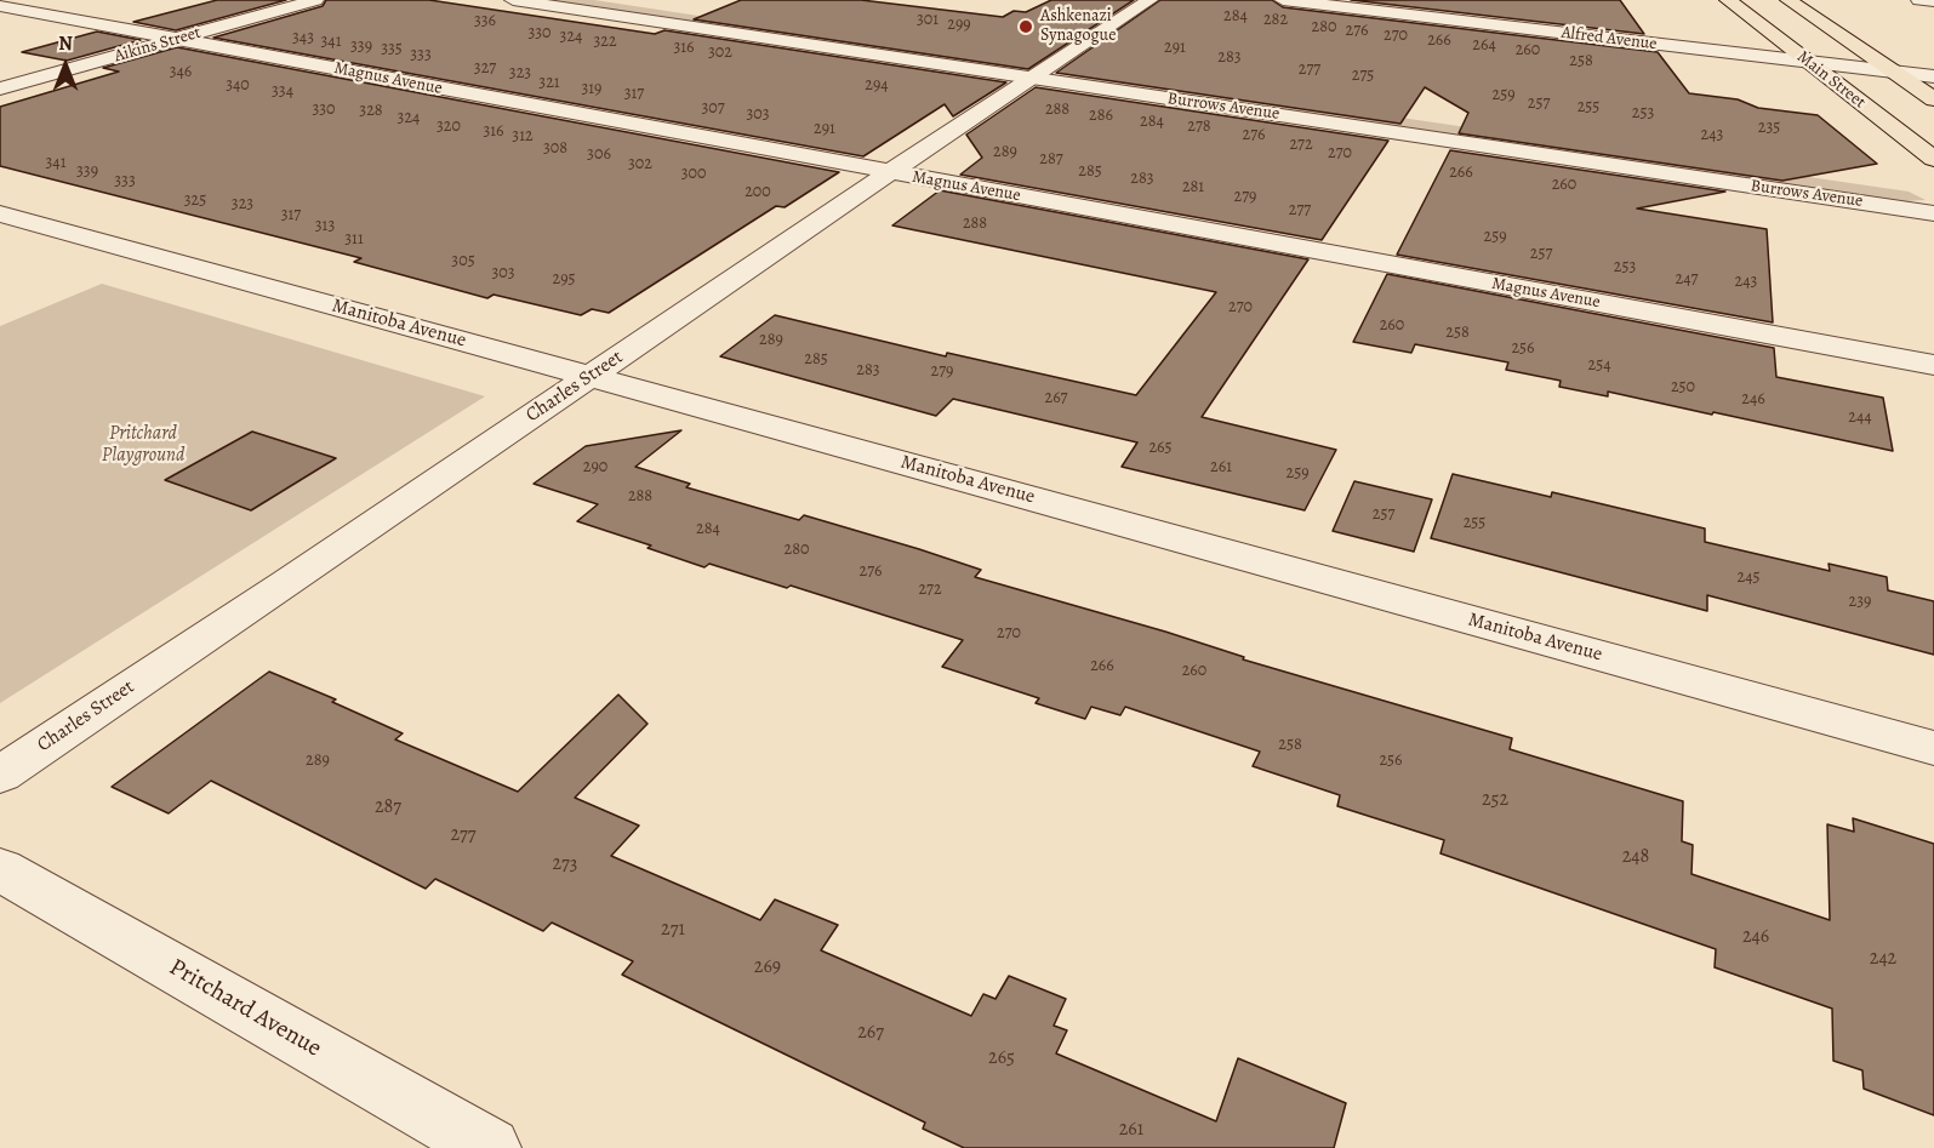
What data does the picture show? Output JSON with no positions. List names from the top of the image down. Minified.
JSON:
{"streets":{"main road":["Main Street"],"street":["Alfred Avenue","Aikins Street","Magnus Avenue","Burrows Avenue","Manitoba Avenue","Charles Street","Pritchard Avenue"]},"crossings":[["Alfred Avenue","Main Street"],["Aikins Street","Magnus Avenue"],["Magnus Avenue","Charles Street"],["Burrows Avenue","Charles Street"],["Manitoba Avenue","Charles Street"]],"parks":["Pritchard Playground"],"places":["Ashkenazi Synagogue"],"house_numbers":["284","301","282","336","299","280","276","330","270","324","343","266","341","322","264","339","316","291","335","260","302","333","283","258","327","277","346","323","275","321","340","294","319","334","317","259","257","255","307","330","288","328","253","303","286","324","284","320","278","235","291","316","276","243","312","272","308","289","270","306","287","341","302","339","285","266","300","283","333","260","281","200","279","325","323","277","317","288","313","259","311","257","305","253","303","295","247","243","270","260","258","289","256","285","254","283","279","250","267","246","244","265","290","261","259","288","257","255","284","280","276","245","272","239","270","266","260","258","289","256","252","287","277","248","273","271","246","242","269","267","265","261"],"north":"top"}
